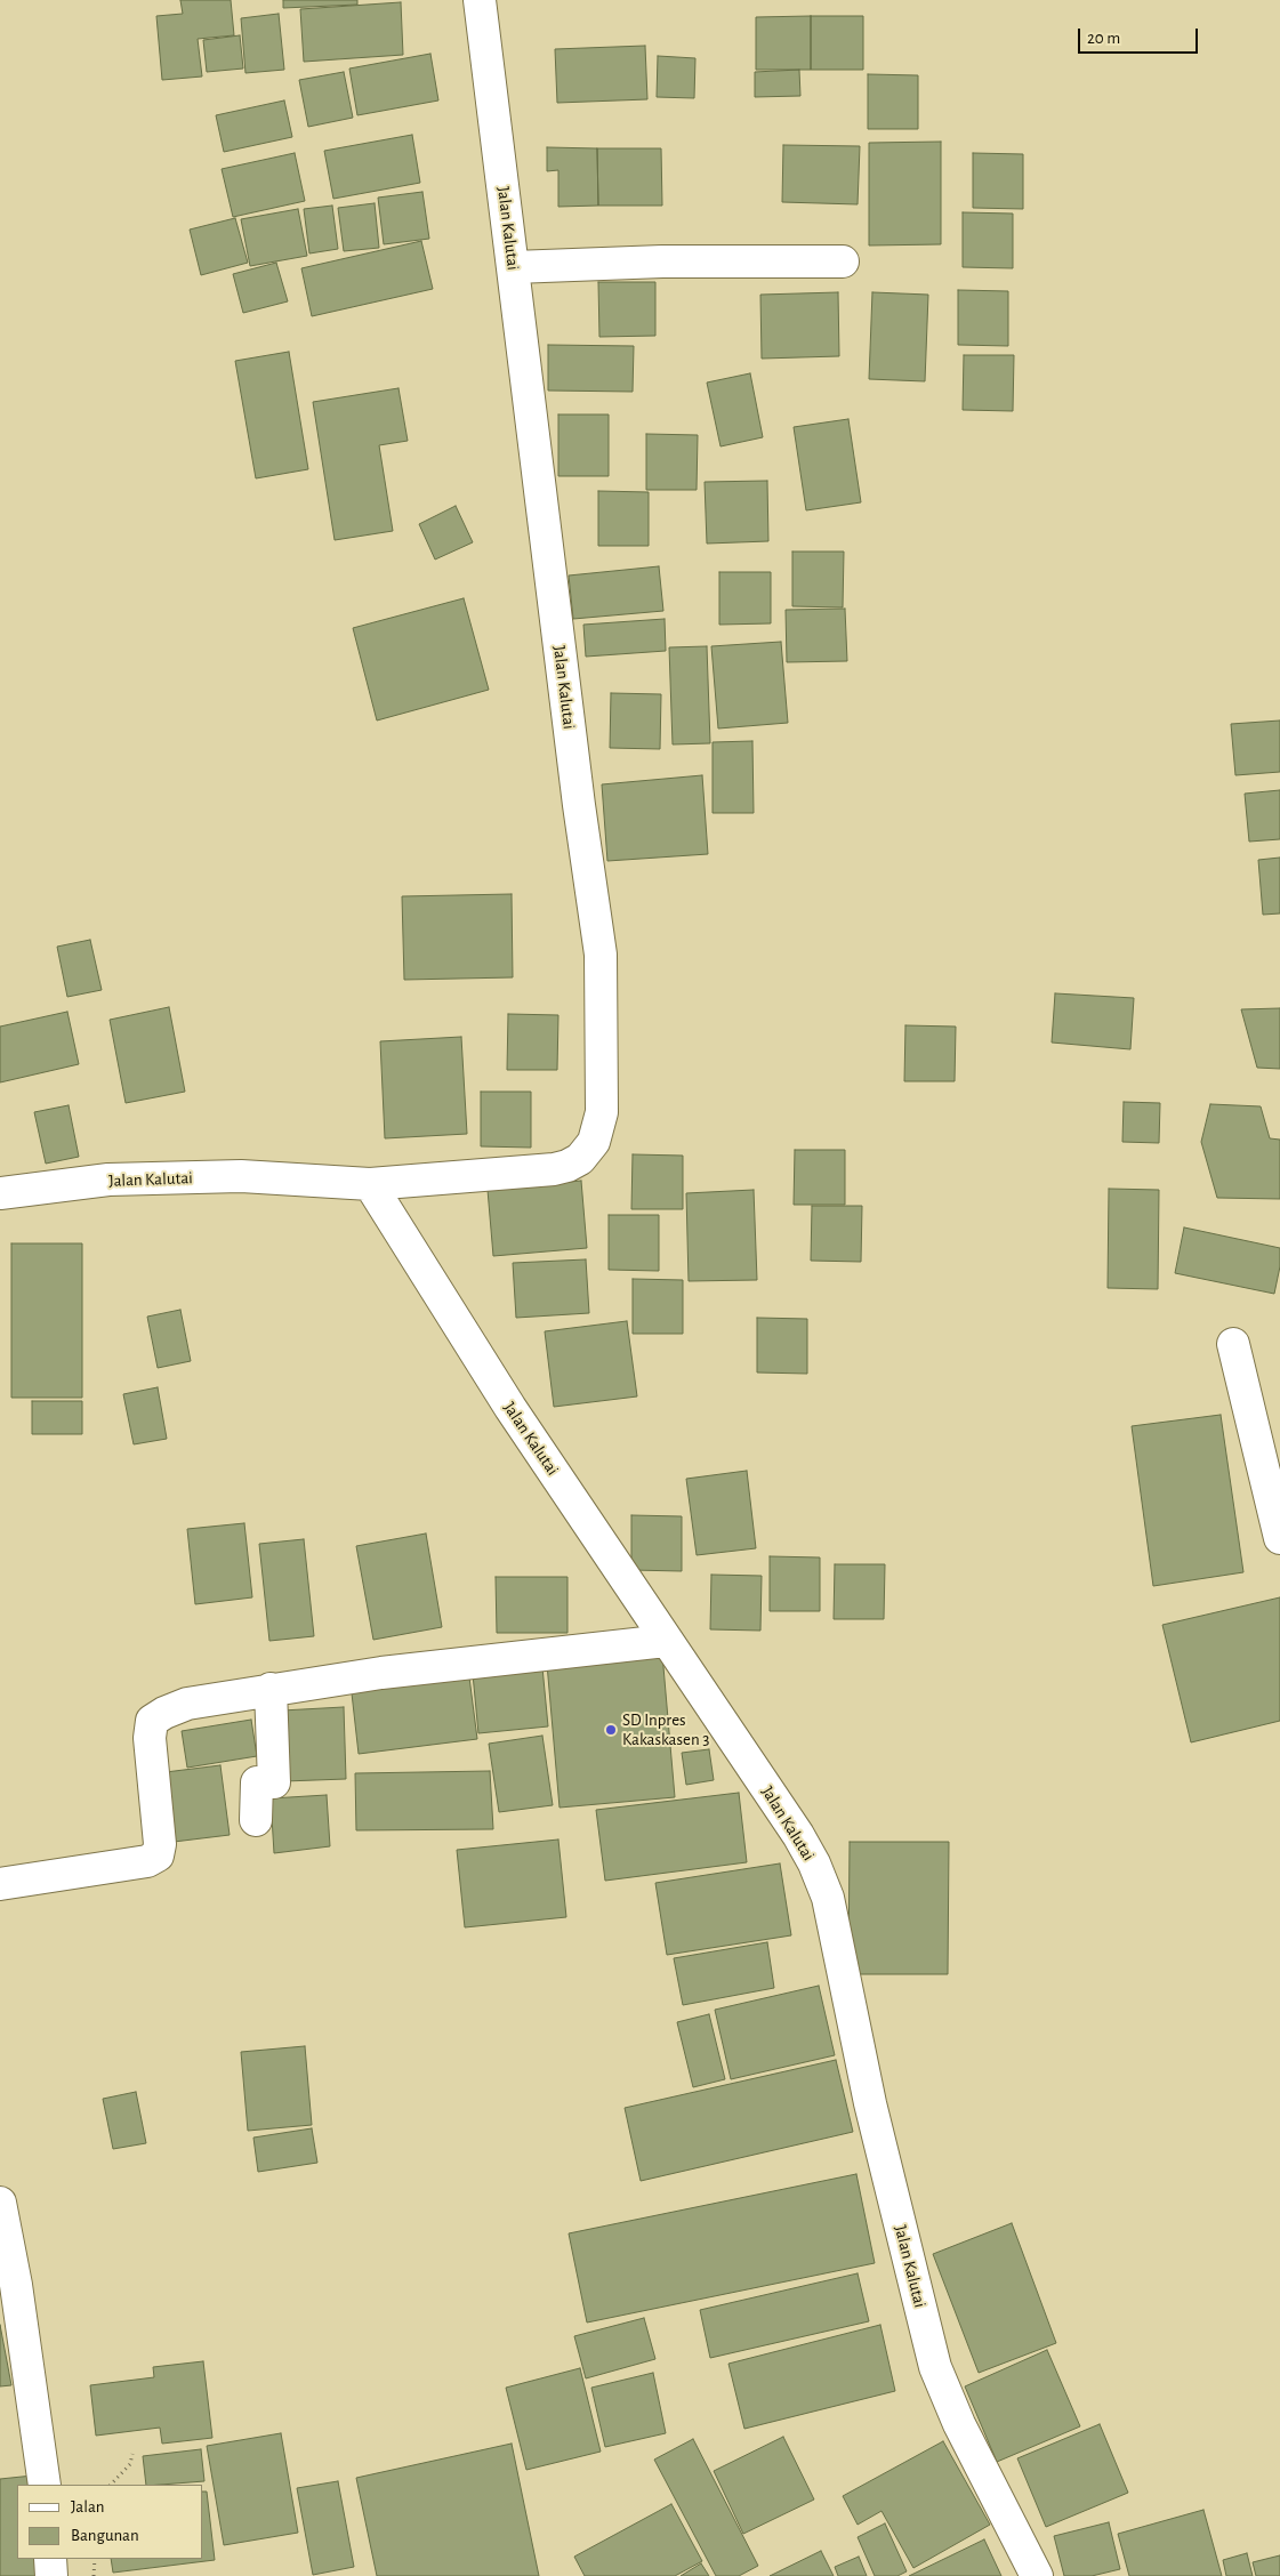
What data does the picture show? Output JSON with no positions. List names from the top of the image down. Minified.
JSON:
{"streets":{"street":["Jalan Kalutai"]},"places":["SD Inpres Kakaskasen 3"],"legend":["Jalan","Bangunan"],"scale_bar":"20 m"}
